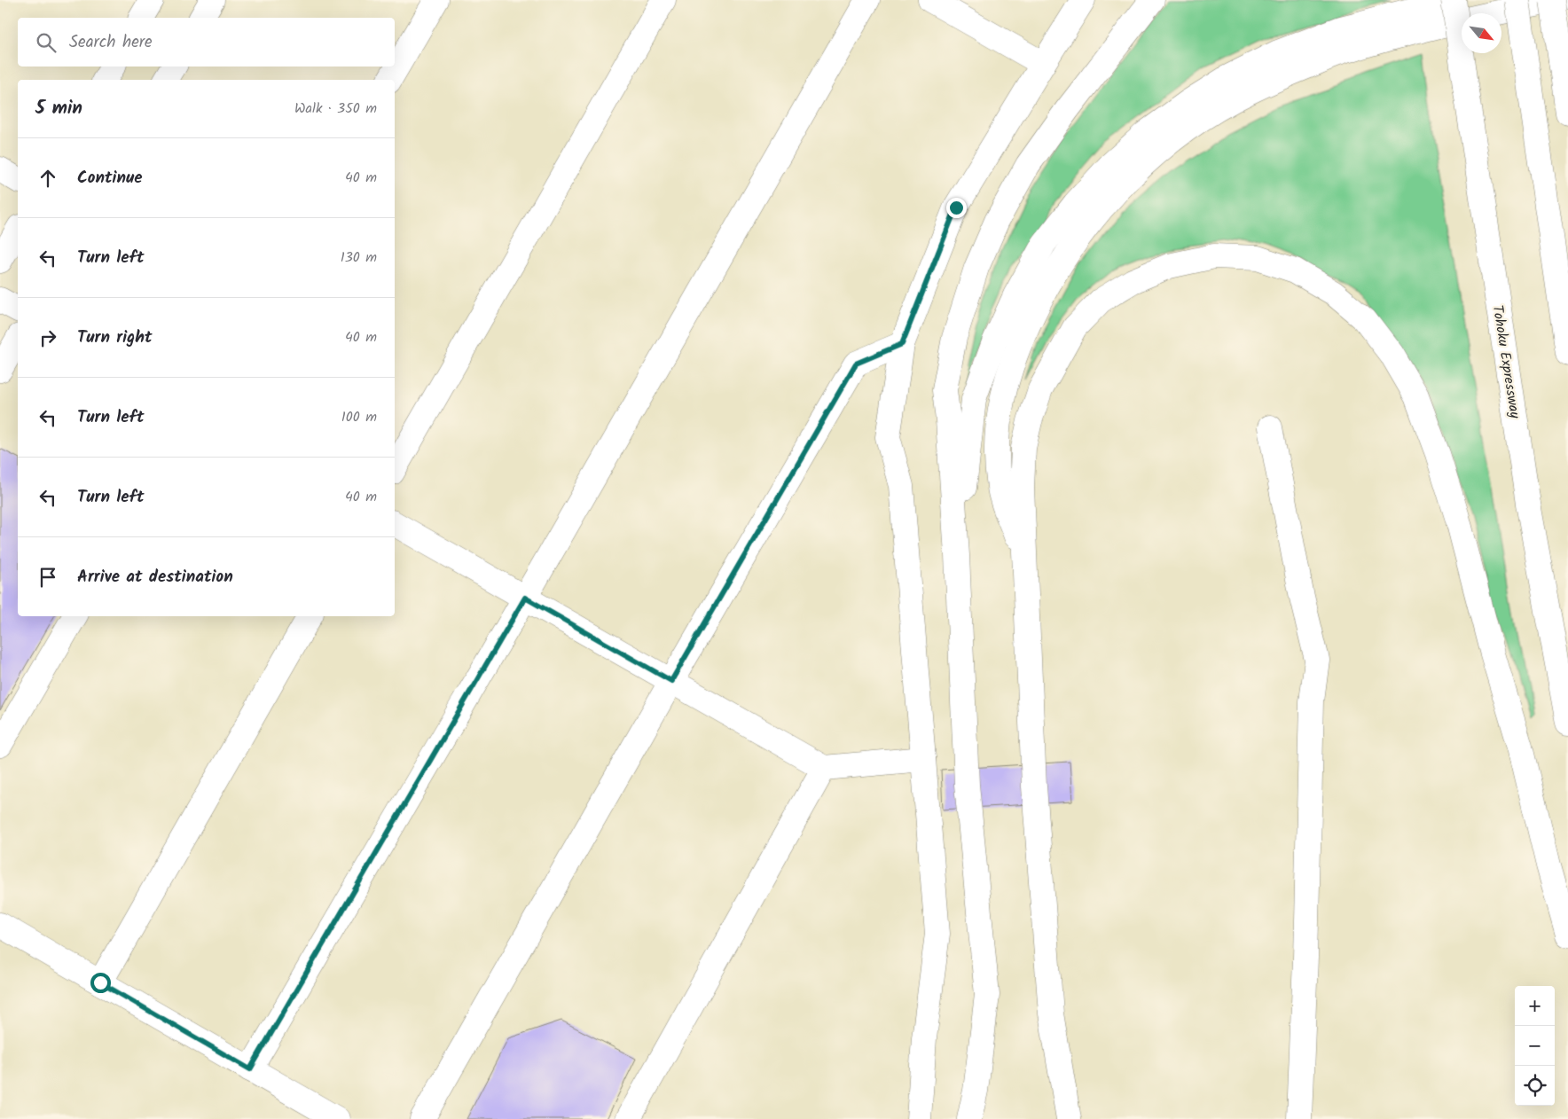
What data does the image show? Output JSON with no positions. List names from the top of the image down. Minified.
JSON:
{"streets":{"main road":["Tohoku Expressway"]},"north":"bottom right","page":{"search":"Search here","heading":["5 min","Walk · 350 m"],"list":[["Continue","40 m"],["Turn left","130 m"],["Turn right","40 m"],["Turn left","100 m"],["Turn left","40 m"],"Arrive at destination"],"map_buttons":["+","−"]}}
